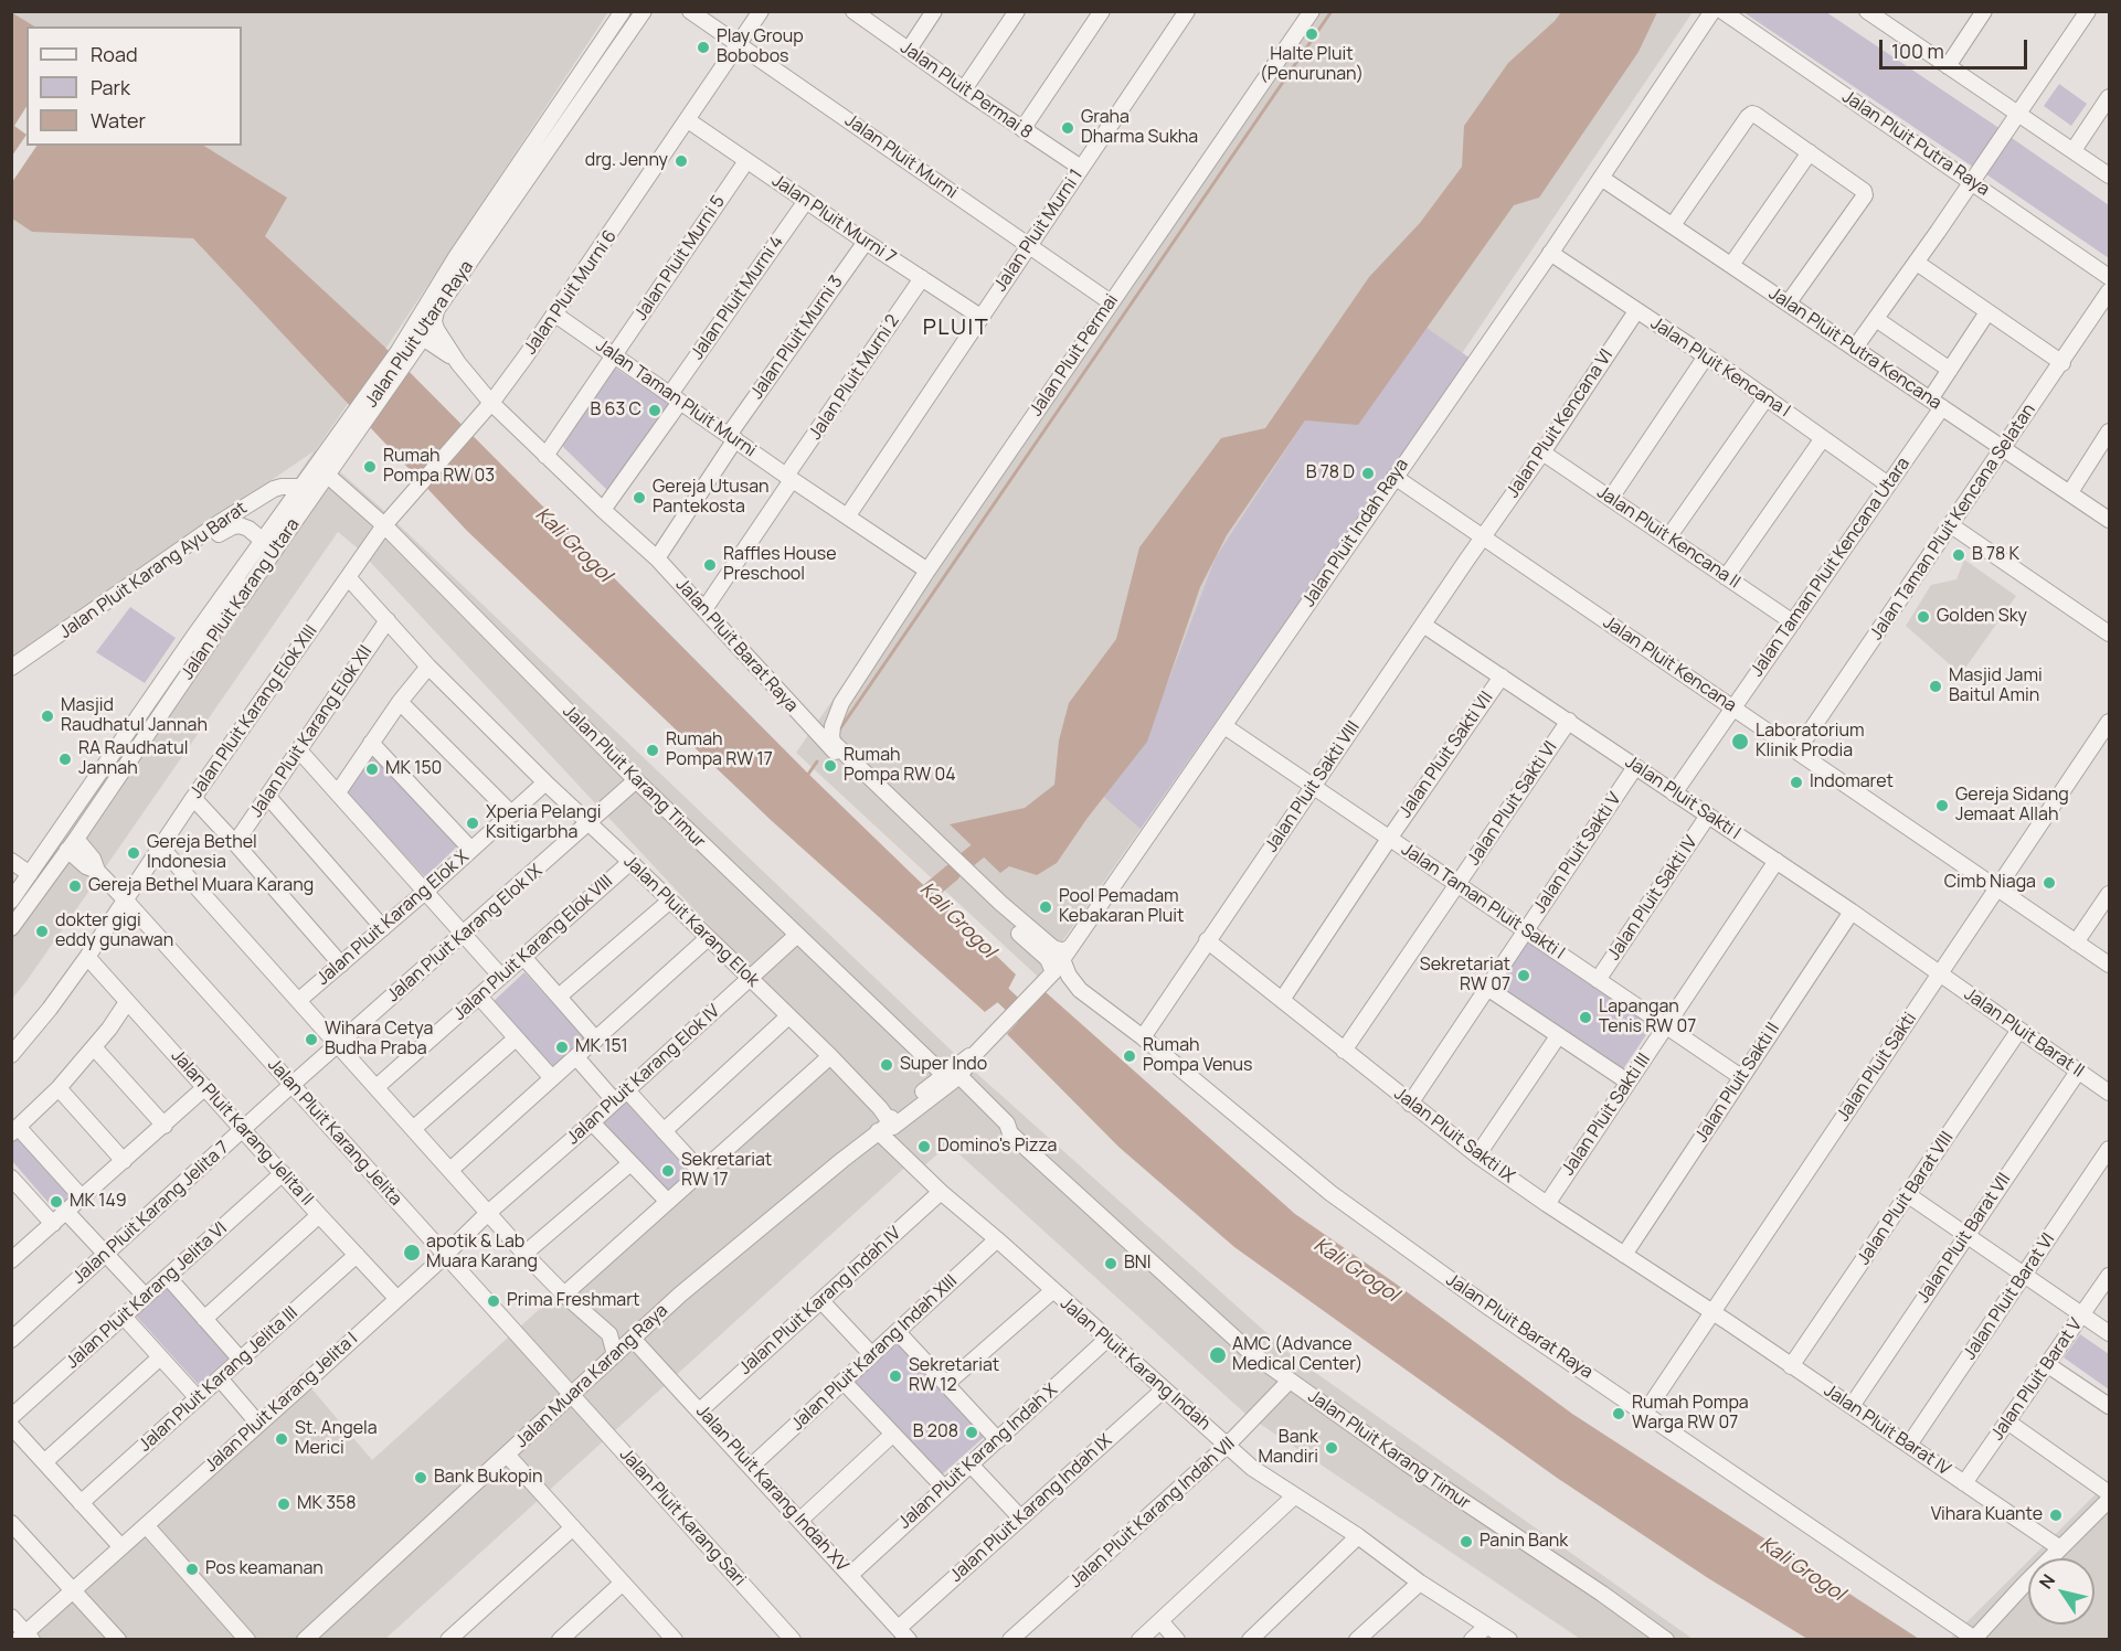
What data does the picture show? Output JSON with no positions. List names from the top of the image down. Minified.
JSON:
{"streets":{"street":["Jalan Pluit Permai 8","Jalan Pluit Putra Raya","Jalan Pluit Murni","Jalan Pluit Murni 7","Jalan Pluit Murni 1","Jalan Pluit Murni 5","Jalan Pluit Murni 6","Jalan Pluit Murni 4","Jalan Pluit Utara Raya","Jalan Pluit Murni 3","Jalan Pluit Putra Kencana","Jalan Pluit Permai","Jalan Pluit Kencana I","Jalan Pluit Murni 2","Jalan Taman Pluit Murni","Jalan Pluit Kencana VI","Jalan Taman Pluit Kencana Selatan","Jalan Pluit Indah Raya","Jalan Pluit Kencana II","Jalan Taman Pluit Kencana Utara","Jalan Pluit Karang Ayu Barat","Jalan Pluit Karang Utara","Jalan Pluit Barat Raya","Jalan Pluit Kencana","Jalan Pluit Karang Elok XIII","Jalan Pluit Karang Elok XII","Jalan Pluit Sakti VII","Jalan Pluit Karang Timur","Jalan Pluit Sakti VIII","Jalan Pluit Sakti I","Jalan Pluit Sakti VI","Jalan Pluit Sakti V","Jalan Pluit Sakti IV","Jalan Taman Pluit Sakti I","Jalan Pluit Karang Elok X","Jalan Pluit Karang Elok","Jalan Pluit Karang Elok IX","Jalan Pluit Karang Elok VIII","Jalan Pluit Barat II","Jalan Pluit Sakti","Jalan Pluit Karang Elok IV","Jalan Pluit Sakti II","Jalan Pluit Sakti III","Jalan Pluit Karang Jelita II","Jalan Pluit Karang Jelita","Jalan Pluit Sakti IX","Jalan Pluit Barat VIII","Jalan Pluit Karang Jelita 7","Jalan Pluit Barat VII","Jalan Pluit Karang Jelita VI","Jalan Pluit Barat VI","Jalan Pluit Karang Indah IV","Jalan Pluit Karang Indah XIII","Jalan Pluit Karang Indah","Jalan Muara Karang Raya","Jalan Pluit Karang Jelita III","Jalan Pluit Barat V","Jalan Pluit Karang Jelita I","Jalan Pluit Barat IV","Jalan Pluit Karang Indah X","Jalan Pluit Karang Indah XV","Jalan Pluit Karang Indah IX","Jalan Pluit Karang Indah VII","Jalan Pluit Karang Sari"]},"crossings":[["Jalan Pluit Permai 8","Jalan Pluit Murni 1"],["Jalan Pluit Murni","Jalan Pluit Murni 1"],["Jalan Pluit Murni","Jalan Pluit Murni 6"],["Jalan Pluit Murni","Jalan Pluit Permai"],["Jalan Pluit Murni 7","Jalan Pluit Murni 1"],["Jalan Pluit Murni 7","Jalan Pluit Murni 5"],["Jalan Pluit Murni 7","Jalan Pluit Murni 6"],["Jalan Pluit Murni 7","Jalan Pluit Murni 4"],["Jalan Pluit Murni 7","Jalan Pluit Murni 3"],["Jalan Pluit Murni 7","Jalan Pluit Murni 2"],["Jalan Pluit Murni 1","Jalan Taman Pluit Murni"],["Jalan Pluit Murni 5","Jalan Taman Pluit Murni"],["Jalan Pluit Murni 5","Jalan Pluit Barat Raya"],["Jalan Pluit Murni 6","Jalan Taman Pluit Murni"],["Jalan Pluit Murni 6","Jalan Pluit Barat Raya"],["Jalan Pluit Murni 6","Jalan Pluit Karang Elok XIII"],["Jalan Pluit Murni 6","Jalan Pluit Karang Timur"],["Jalan Pluit Murni 4","Jalan Taman Pluit Murni"],["Jalan Pluit Murni 4","Jalan Pluit Barat Raya"],["Jalan Pluit Utara Raya","Jalan Pluit Karang Ayu Barat"],["Jalan Pluit Utara Raya","Jalan Pluit Karang Utara"],["Jalan Pluit Utara Raya","Jalan Pluit Barat Raya"],["Jalan Pluit Murni 3","Jalan Taman Pluit Murni"],["Jalan Pluit Murni 3","Jalan Pluit Barat Raya"],["Jalan Pluit Putra Kencana","Jalan Taman Pluit Kencana Selatan"],["Jalan Pluit Putra Kencana","Jalan Pluit Indah Raya"],["Jalan Pluit Putra Kencana","Jalan Taman Pluit Kencana Utara"],["Jalan Pluit Permai","Jalan Taman Pluit Murni"],["Jalan Pluit Permai","Jalan Pluit Barat Raya"],["Jalan Pluit Kencana I","Jalan Pluit Kencana VI"],["Jalan Pluit Kencana I","Jalan Pluit Indah Raya"],["Jalan Pluit Kencana I","Jalan Taman Pluit Kencana Utara"],["Jalan Pluit Murni 2","Jalan Taman Pluit Murni"],["Jalan Pluit Murni 2","Jalan Pluit Barat Raya"],["Jalan Pluit Kencana VI","Jalan Pluit Kencana II"],["Jalan Pluit Kencana VI","Jalan Pluit Kencana"],["Jalan Pluit Kencana VI","Jalan Pluit Sakti VIII"],["Jalan Taman Pluit Kencana Selatan","Jalan Pluit Kencana"],["Jalan Pluit Indah Raya","Jalan Pluit Barat Raya"],["Jalan Pluit Indah Raya","Jalan Pluit Kencana"],["Jalan Pluit Indah Raya","Jalan Taman Pluit Sakti I"],["Jalan Pluit Indah Raya","Jalan Muara Karang Raya"],["Jalan Pluit Kencana II","Jalan Taman Pluit Kencana Utara"],["Jalan Taman Pluit Kencana Utara","Jalan Pluit Kencana"],["Jalan Taman Pluit Kencana Utara","Jalan Pluit Sakti I"],["Jalan Pluit Karang Ayu Barat","Jalan Pluit Karang Utara"],["Jalan Pluit Karang Utara","Jalan Pluit Karang Timur"],["Jalan Pluit Karang Utara","Jalan Pluit Karang Jelita"],["Jalan Pluit Barat Raya","Jalan Pluit Sakti VIII"],["Jalan Pluit Barat Raya","Jalan Pluit Sakti"],["Jalan Pluit Kencana","Jalan Pluit Sakti VIII"],["Jalan Pluit Kencana","Jalan Pluit Sakti"],["Jalan Pluit Karang Elok XIII","Jalan Pluit Karang Timur"],["Jalan Pluit Karang Elok XIII","Jalan Pluit Karang Elok"],["Jalan Pluit Karang Elok XIII","Jalan Pluit Karang Jelita II"],["Jalan Pluit Karang Elok XIII","Jalan Pluit Karang Jelita"],["Jalan Pluit Karang Elok XII","Jalan Pluit Karang Elok"],["Jalan Pluit Sakti VII","Jalan Pluit Sakti I"],["Jalan Pluit Sakti VII","Jalan Taman Pluit Sakti I"],["Jalan Pluit Sakti VII","Jalan Pluit Sakti IX"],["Jalan Pluit Karang Timur","Jalan Pluit Karang Elok IX"],["Jalan Pluit Karang Timur","Jalan Pluit Karang Elok IV"],["Jalan Pluit Karang Timur","Jalan Muara Karang Raya"],["Jalan Pluit Karang Timur","Jalan Pluit Karang Indah VII"],["Jalan Pluit Sakti VIII","Jalan Pluit Sakti I"],["Jalan Pluit Sakti VIII","Jalan Taman Pluit Sakti I"],["Jalan Pluit Sakti VIII","Jalan Pluit Sakti IX"],["Jalan Pluit Sakti I","Jalan Pluit Sakti VI"],["Jalan Pluit Sakti I","Jalan Pluit Sakti V"],["Jalan Pluit Sakti I","Jalan Pluit Sakti IV"],["Jalan Pluit Sakti I","Jalan Pluit Barat II"],["Jalan Pluit Sakti I","Jalan Pluit Sakti"],["Jalan Pluit Sakti I","Jalan Pluit Sakti II"],["Jalan Pluit Sakti I","Jalan Pluit Sakti III"],["Jalan Pluit Sakti VI","Jalan Taman Pluit Sakti I"],["Jalan Pluit Sakti VI","Jalan Pluit Sakti IX"],["Jalan Pluit Sakti V","Jalan Taman Pluit Sakti I"],["Jalan Pluit Sakti V","Jalan Pluit Sakti IX"],["Jalan Pluit Sakti IV","Jalan Taman Pluit Sakti I"],["Jalan Taman Pluit Sakti I","Jalan Pluit Sakti II"],["Jalan Taman Pluit Sakti I","Jalan Pluit Sakti III"],["Jalan Pluit Karang Elok X","Jalan Pluit Karang Elok"],["Jalan Pluit Karang Elok","Jalan Pluit Karang Elok IX"],["Jalan Pluit Karang Elok","Jalan Pluit Karang Elok VIII"],["Jalan Pluit Karang Elok","Jalan Pluit Karang Elok IV"],["Jalan Pluit Karang Elok","Jalan Pluit Karang Indah"],["Jalan Pluit Karang Elok","Jalan Muara Karang Raya"],["Jalan Pluit Karang Elok IX","Jalan Pluit Karang Jelita"],["Jalan Pluit Karang Elok IX","Jalan Pluit Karang Jelita 7"],["Jalan Pluit Barat II","Jalan Pluit Sakti"],["Jalan Pluit Barat II","Jalan Pluit Barat VIII"],["Jalan Pluit Barat II","Jalan Pluit Barat VII"],["Jalan Pluit Sakti","Jalan Pluit Sakti IX"],["Jalan Pluit Sakti","Jalan Pluit Barat IV"],["Jalan Pluit Karang Elok IV","Jalan Pluit Karang Jelita I"],["Jalan Pluit Sakti II","Jalan Pluit Sakti IX"],["Jalan Pluit Sakti III","Jalan Pluit Sakti IX"],["Jalan Pluit Karang Jelita II","Jalan Pluit Karang Jelita 7"],["Jalan Pluit Karang Jelita II","Jalan Pluit Karang Jelita VI"],["Jalan Pluit Karang Jelita II","Jalan Pluit Karang Jelita III"],["Jalan Pluit Karang Jelita II","Jalan Pluit Karang Jelita I"],["Jalan Pluit Karang Jelita","Jalan Pluit Karang Jelita 7"],["Jalan Pluit Karang Jelita","Jalan Muara Karang Raya"],["Jalan Pluit Karang Jelita","Jalan Pluit Karang Jelita I"],["Jalan Pluit Karang Jelita","Jalan Pluit Karang Sari"],["Jalan Pluit Sakti IX","Jalan Pluit Barat IV"],["Jalan Pluit Barat VIII","Jalan Pluit Barat IV"],["Jalan Pluit Barat VII","Jalan Pluit Barat IV"],["Jalan Pluit Barat VI","Jalan Pluit Barat IV"],["Jalan Pluit Karang Indah IV","Jalan Pluit Karang Indah"],["Jalan Pluit Karang Indah IV","Jalan Pluit Karang Indah XV"],["Jalan Pluit Karang Indah XIII","Jalan Pluit Karang Indah"],["Jalan Pluit Karang Indah XIII","Jalan Pluit Karang Indah XV"],["Jalan Pluit Karang Indah","Jalan Muara Karang Raya"],["Jalan Pluit Karang Indah","Jalan Pluit Karang Indah X"],["Jalan Pluit Karang Indah","Jalan Pluit Karang Indah IX"],["Jalan Pluit Karang Indah","Jalan Pluit Karang Indah VII"],["Jalan Muara Karang Raya","Jalan Pluit Karang Indah XV"],["Jalan Muara Karang Raya","Jalan Pluit Karang Sari"],["Jalan Pluit Barat V","Jalan Pluit Barat IV"],["Jalan Pluit Karang Indah X","Jalan Pluit Karang Indah XV"],["Jalan Pluit Karang Indah XV","Jalan Pluit Karang Indah IX"]],"districts":["PLUIT"],"water":["Kali Grogol"],"places":["Halte Pluit (Penurunan)","Play Group Bobobos","Graha Dharma Sukha","drg. Jenny","B 63 C","Rumah Pompa RW 03","B 78 D","Gereja Utusan Pantekosta","B 78 K","Raffles House Preschool","Golden Sky","Masjid Jami Baitul Amin","Masjid Raudhatul Jannah","Laboratorium Klinik Prodia","Rumah Pompa RW 17","RA Raudhatul Jannah","Rumah Pompa RW 04","MK 150","Indomaret","Gereja Sidang Jemaat Allah","Xperia Pelangi Ksitigarbha","Gereja Bethel Indonesia","Cimb Niaga","Gereja Bethel Muara Karang","Pool Pemadam Kebakaran Pluit","dokter gigi eddy gunawan","Sekretariat RW 07","Lapangan Tenis RW 07","Wihara Cetya Budha Praba","MK 151","Rumah Pompa Venus","Super Indo","Domino's Pizza","Sekretariat RW 17","MK 149","apotik & Lab Muara Karang","BNI","Prima Freshmart","AMC (Advance Medical Center)","Sekretariat RW 12","Rumah Pompa Warga RW 07","B 208","St. Angela Merici","Bank Mandiri","Bank Bukopin","MK 358","Vihara Kuante","Panin Bank","Pos keamanan"],"legend":["Road","Park","Water"],"scale_bar":"100 m","north":"top left"}
